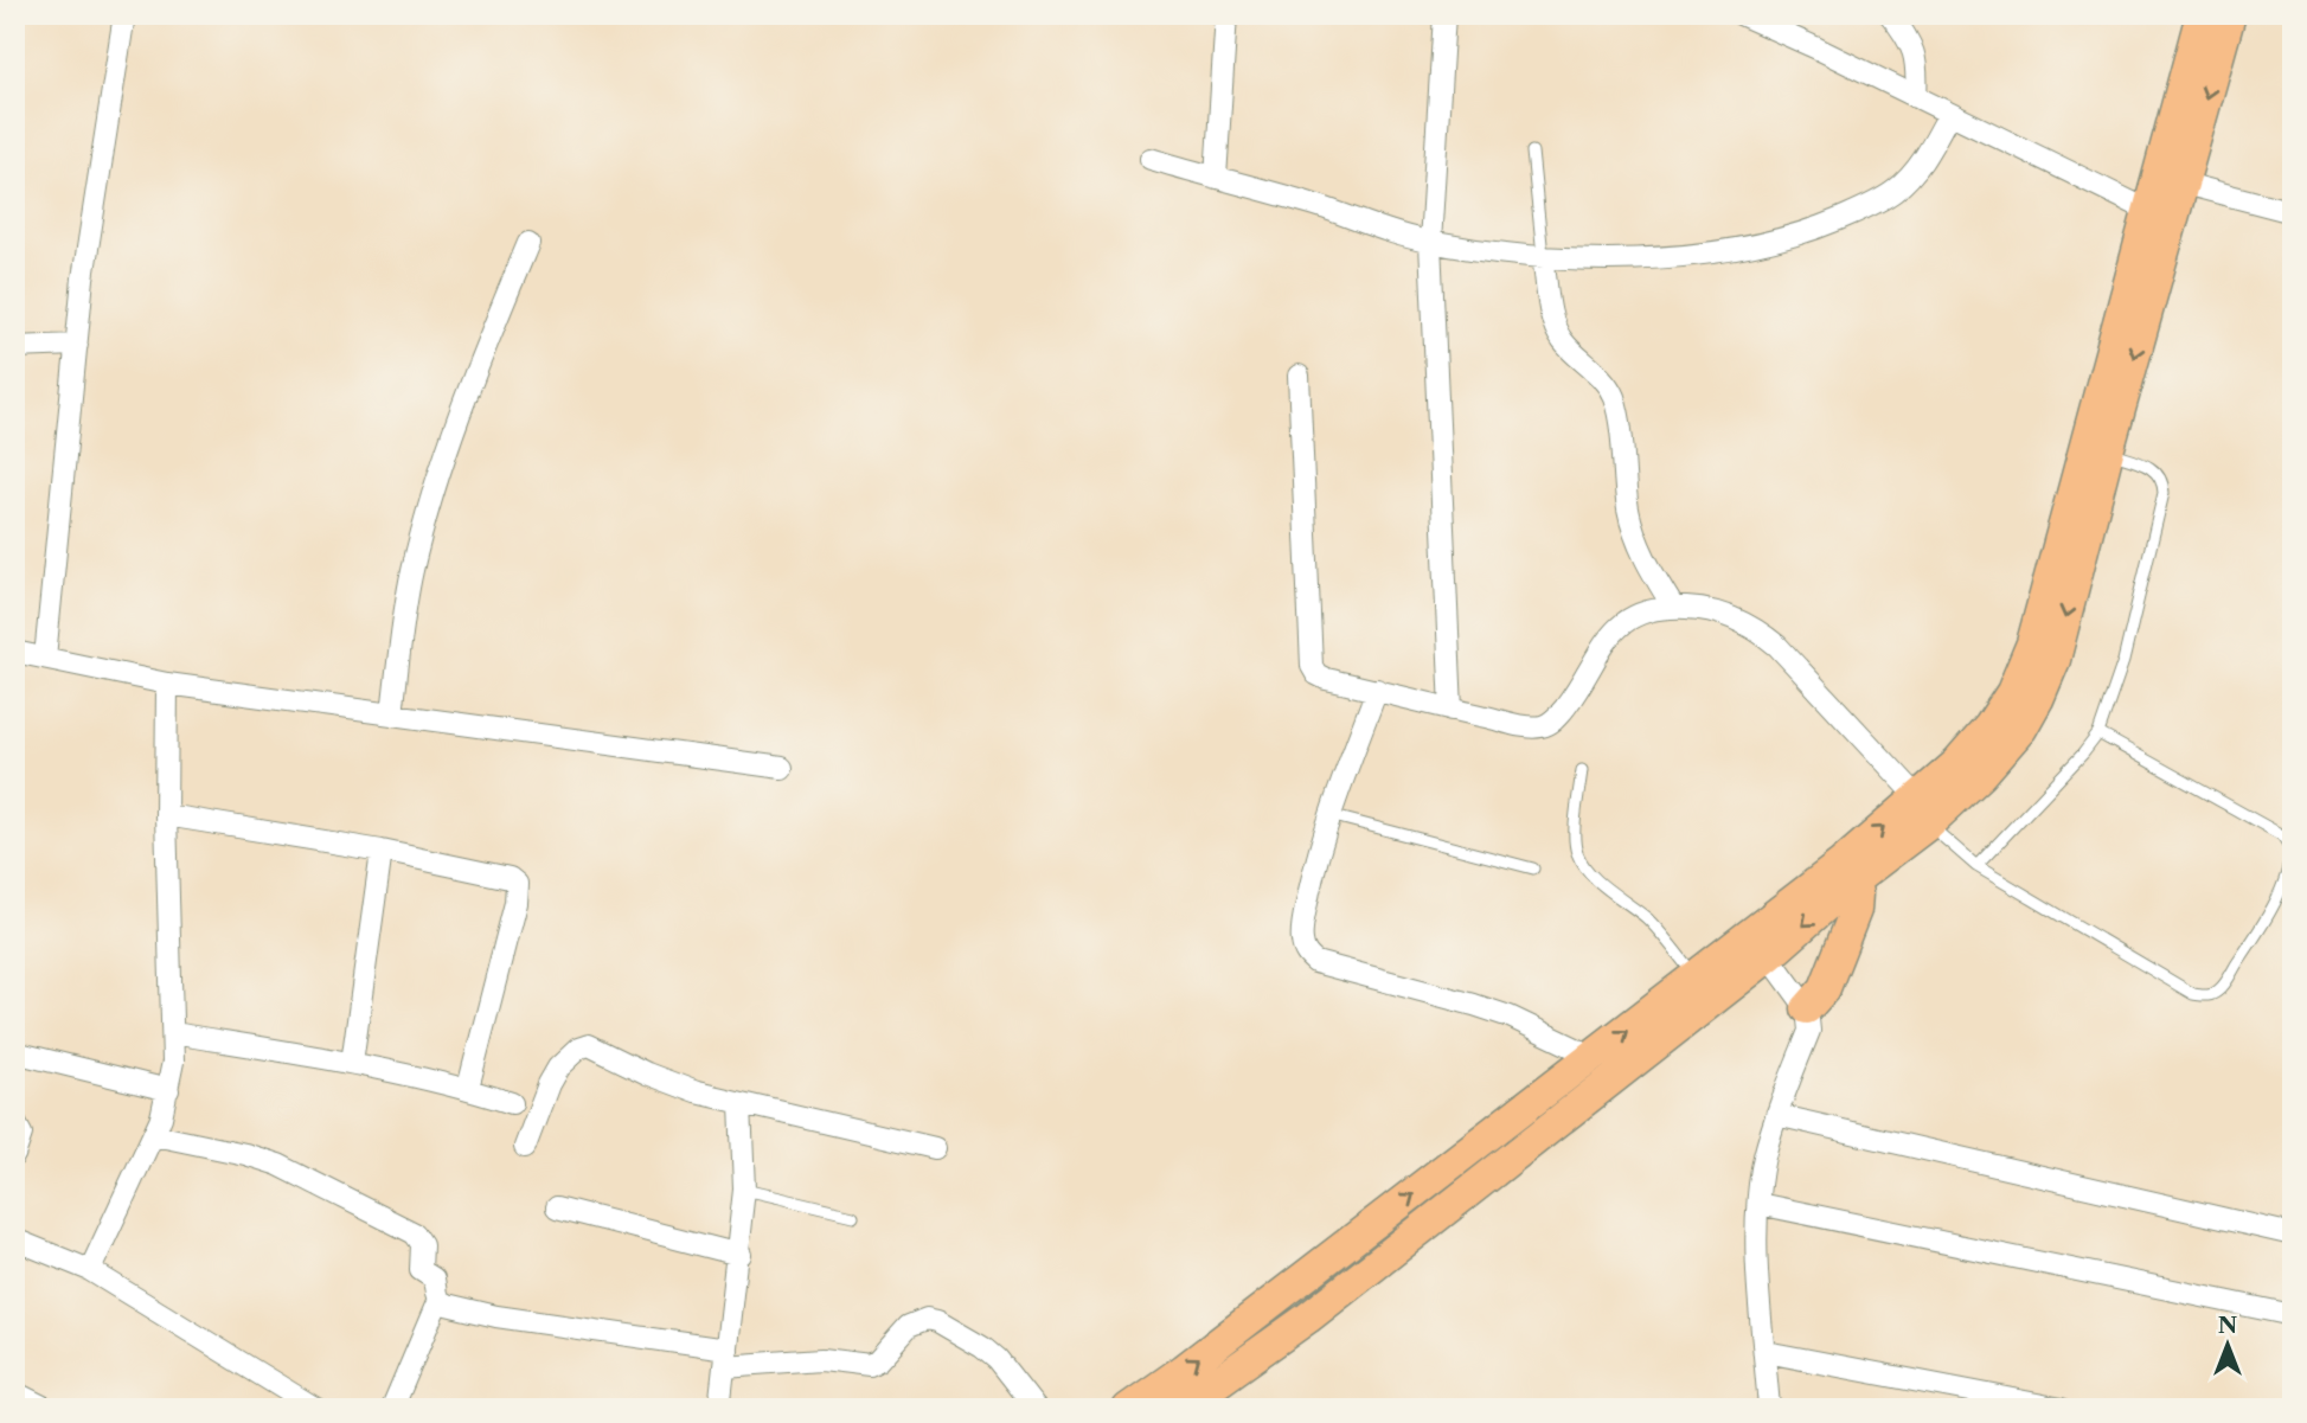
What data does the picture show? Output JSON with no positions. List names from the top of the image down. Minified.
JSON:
{"north":"top"}
